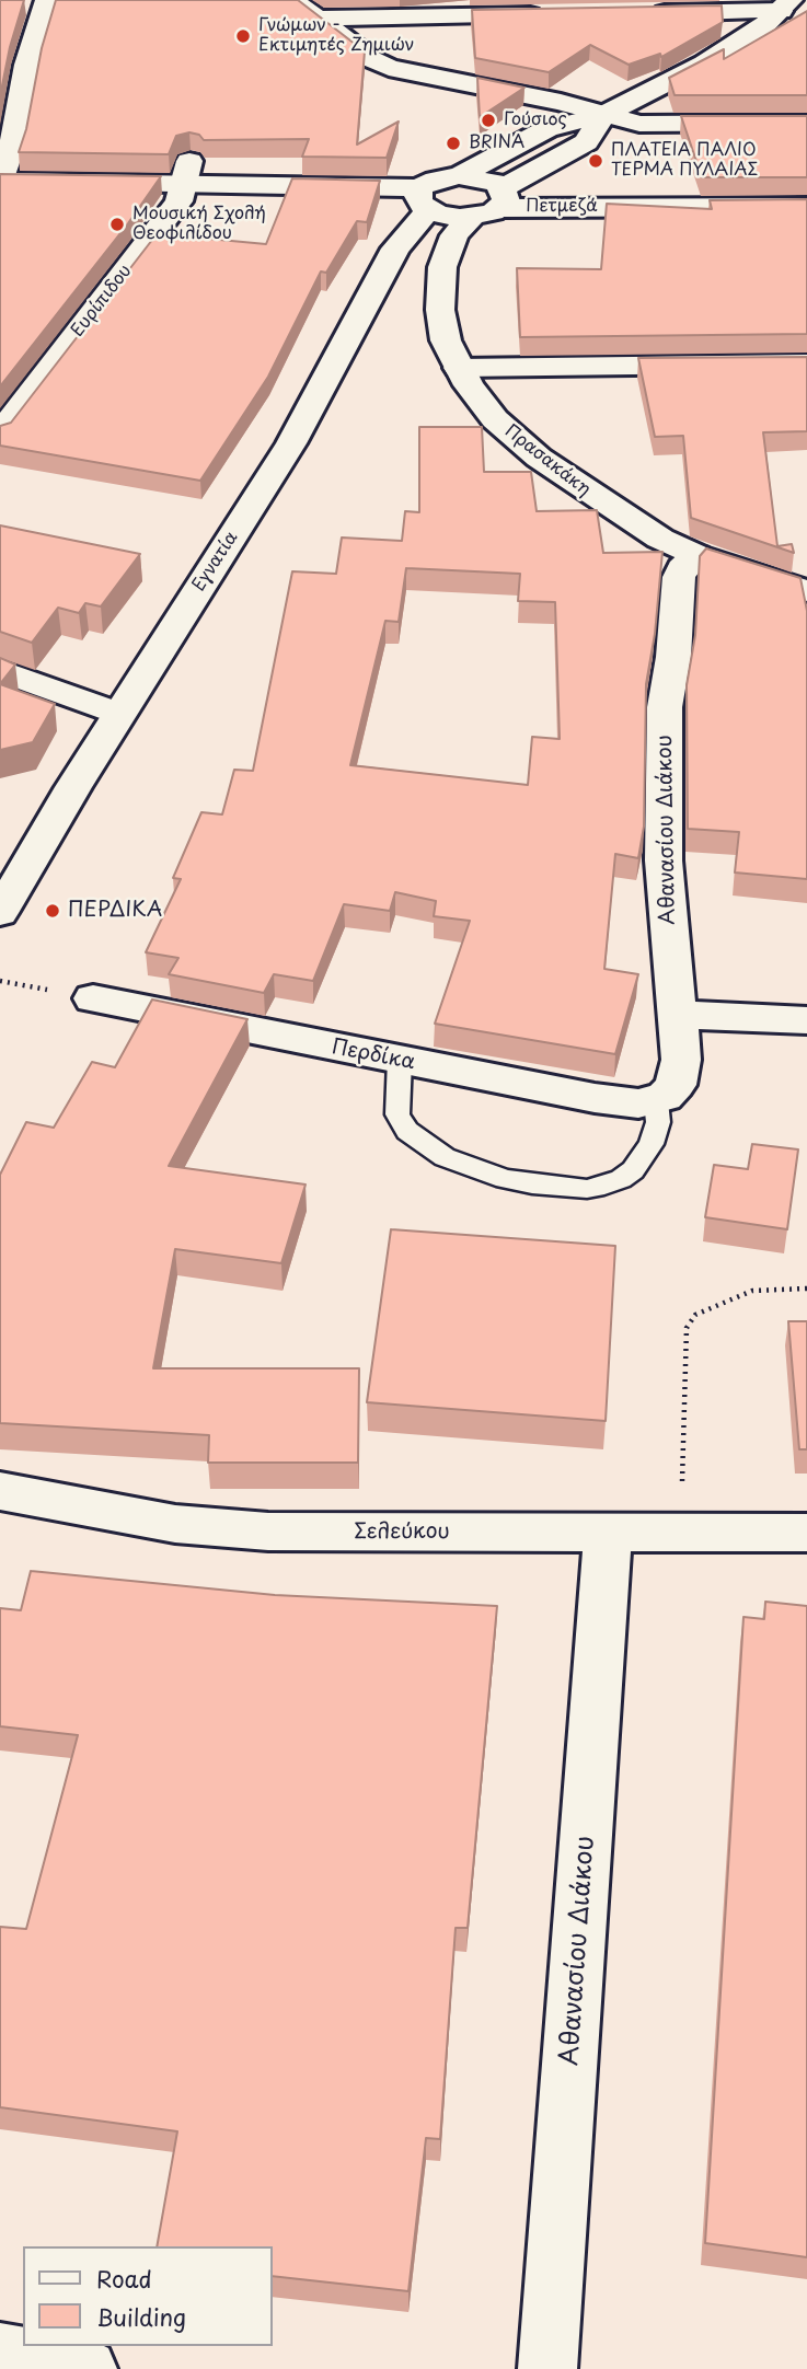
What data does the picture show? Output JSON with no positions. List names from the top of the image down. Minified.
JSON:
{"streets":{"street":["Πετμεζά","Ευρίπιδου","Πρασακάκη","Εγνατία","Αθανασίου Διάκου","Περδίκα","Σελεύκου"]},"crossings":[["Πετμεζά","Πρασακάκη"],["Πρασακάκη","Αθανασίου Διάκου"],["Αθανασίου Διάκου","Περδίκα"],["Αθανασίου Διάκου","Σελεύκου"]],"places":["Γνώμων - Εκτιμητές Ζημιών","Γούσιος","BRINA","ΠΛΑΤΕΙΑ ΠΑΛΙΟ ΤΕΡΜΑ ΠΥΛΑΙΑΣ","Μουσική Σχολή Θεοφιλίδου","ΠΕΡΔΙΚΑ"],"legend":["Road","Building"]}
